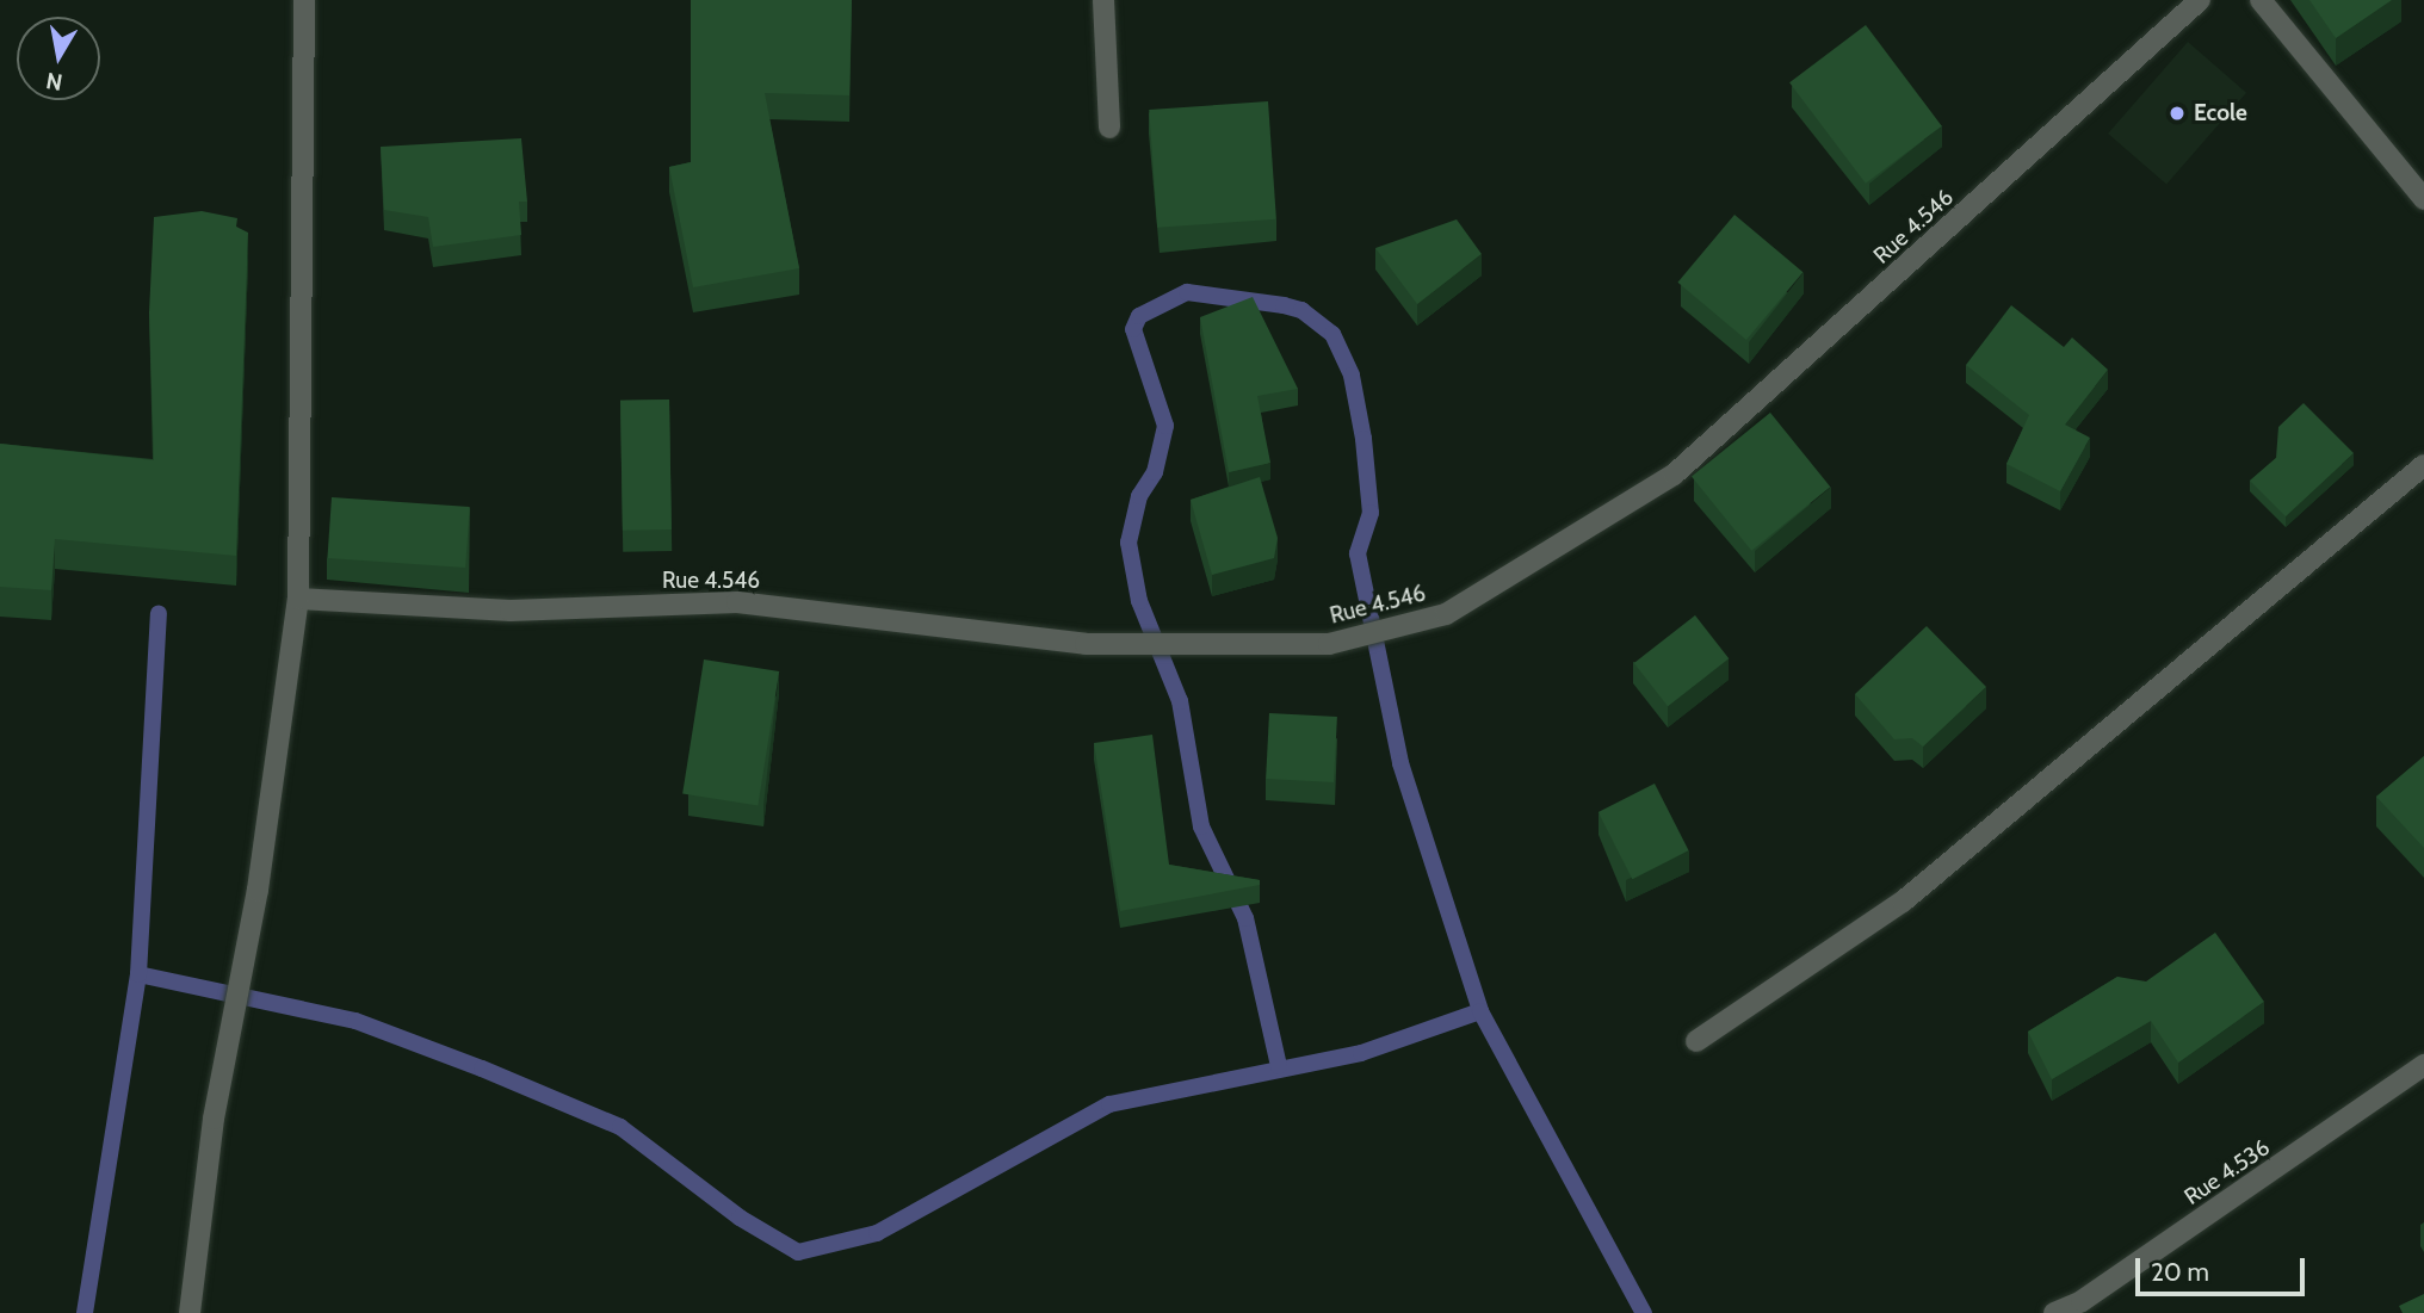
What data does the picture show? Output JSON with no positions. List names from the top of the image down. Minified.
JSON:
{"streets":{"street":["Rue 4.546","Rue 4.536"]},"places":["Ecole"],"scale_bar":"20 m","north":"bottom"}
